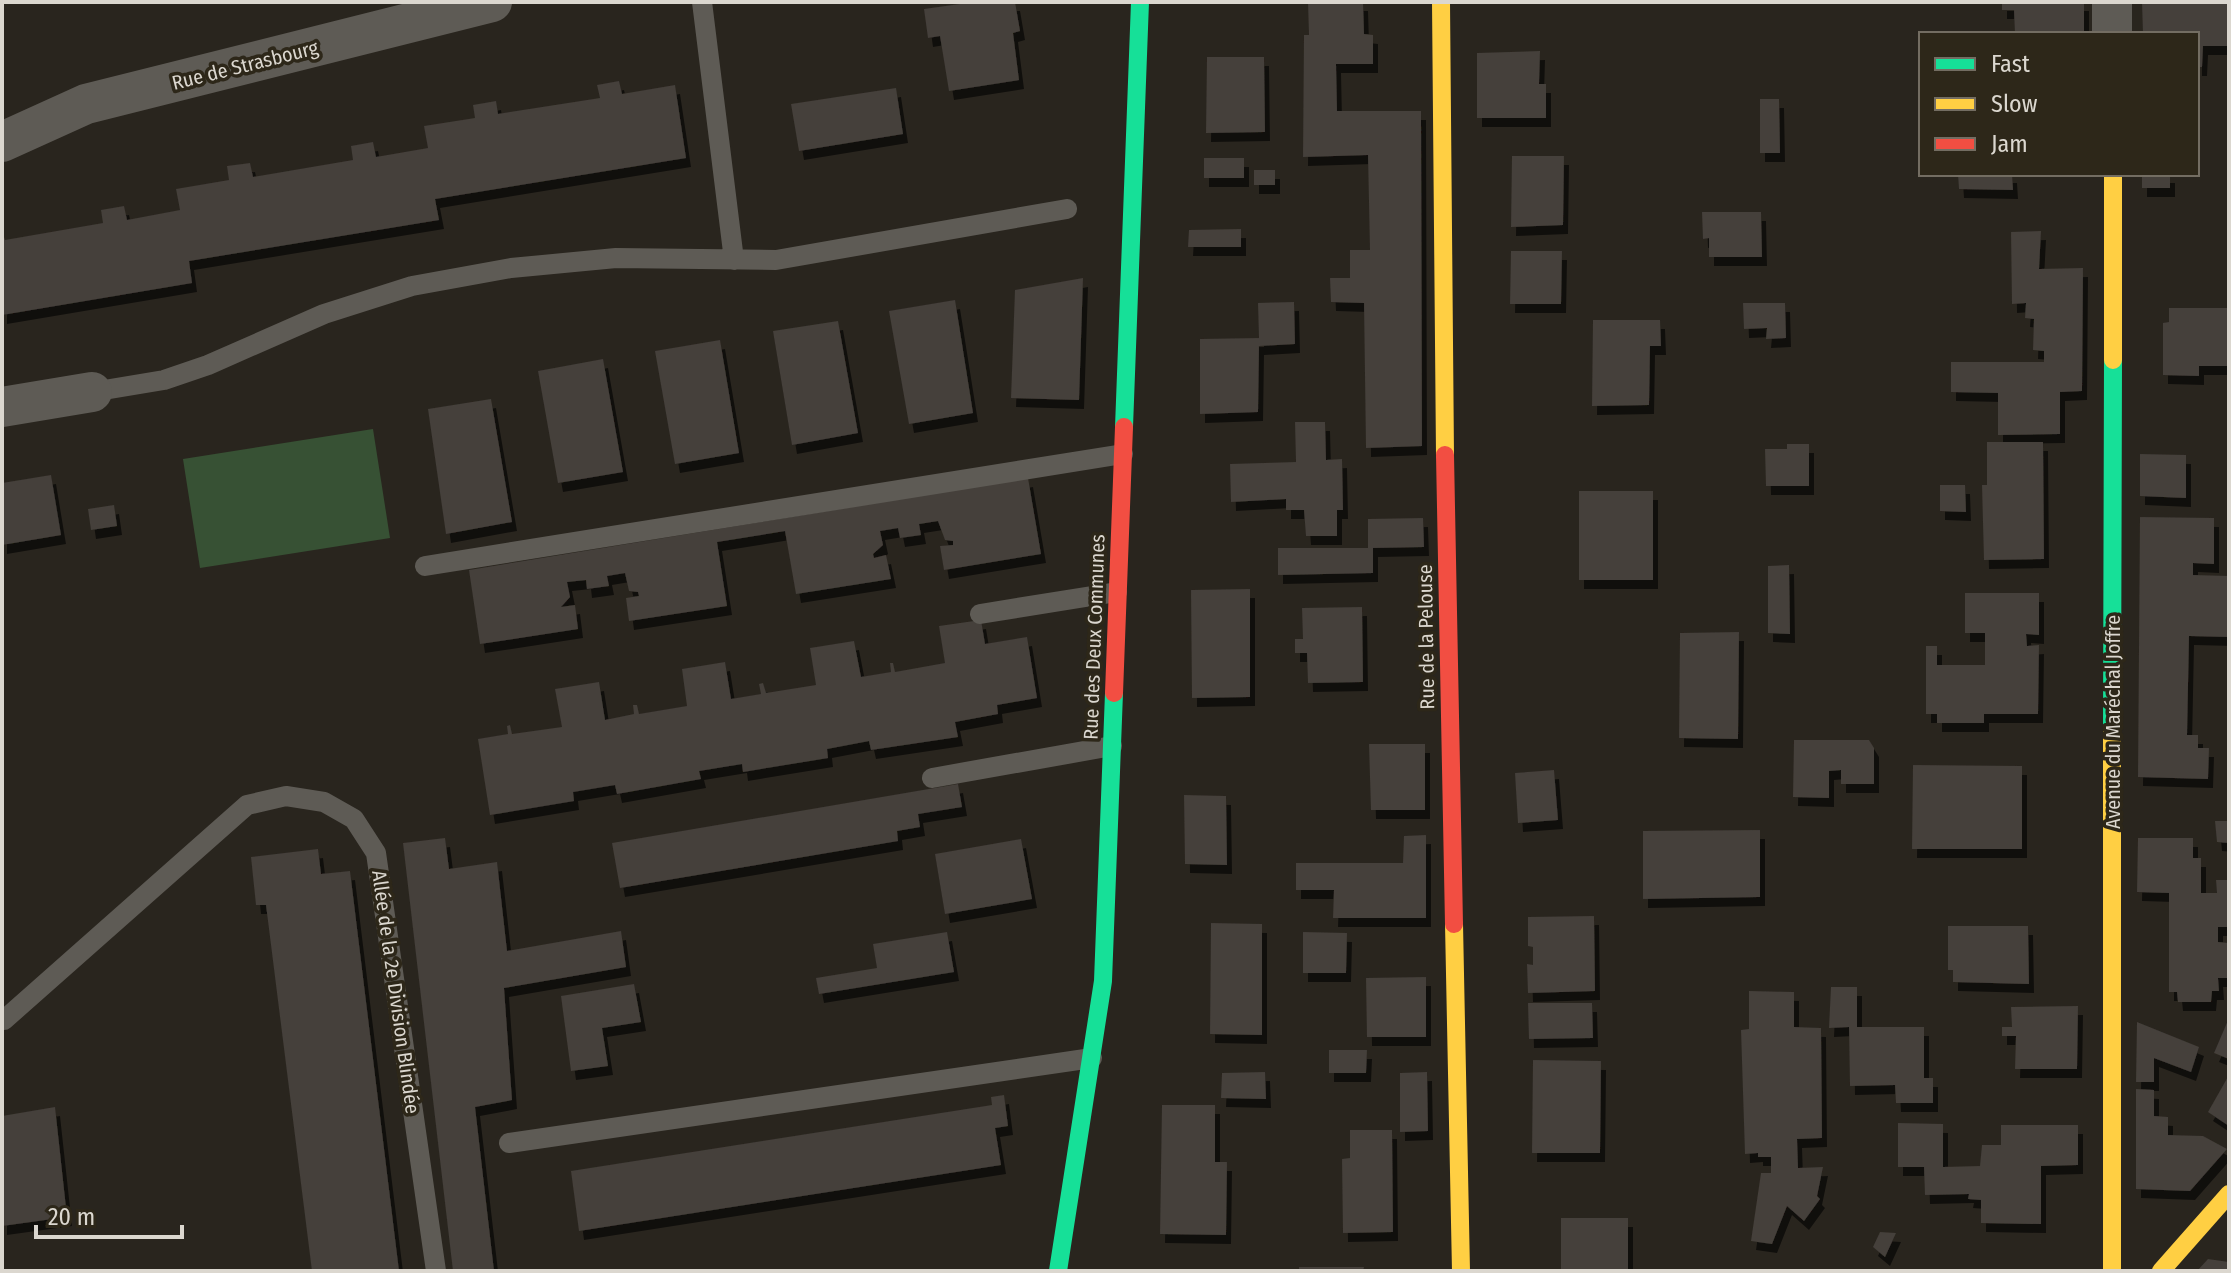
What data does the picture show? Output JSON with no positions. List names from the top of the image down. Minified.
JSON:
{"streets":{"street":["Rue de Strasbourg","Rue des Deux Communes","Rue de la Pelouse","Avenue du Maréchal Joffre"],"lane":["Allée de la 2e Division Blindée"]},"legend":["Fast","Slow","Jam"],"scale_bar":"20 m"}
